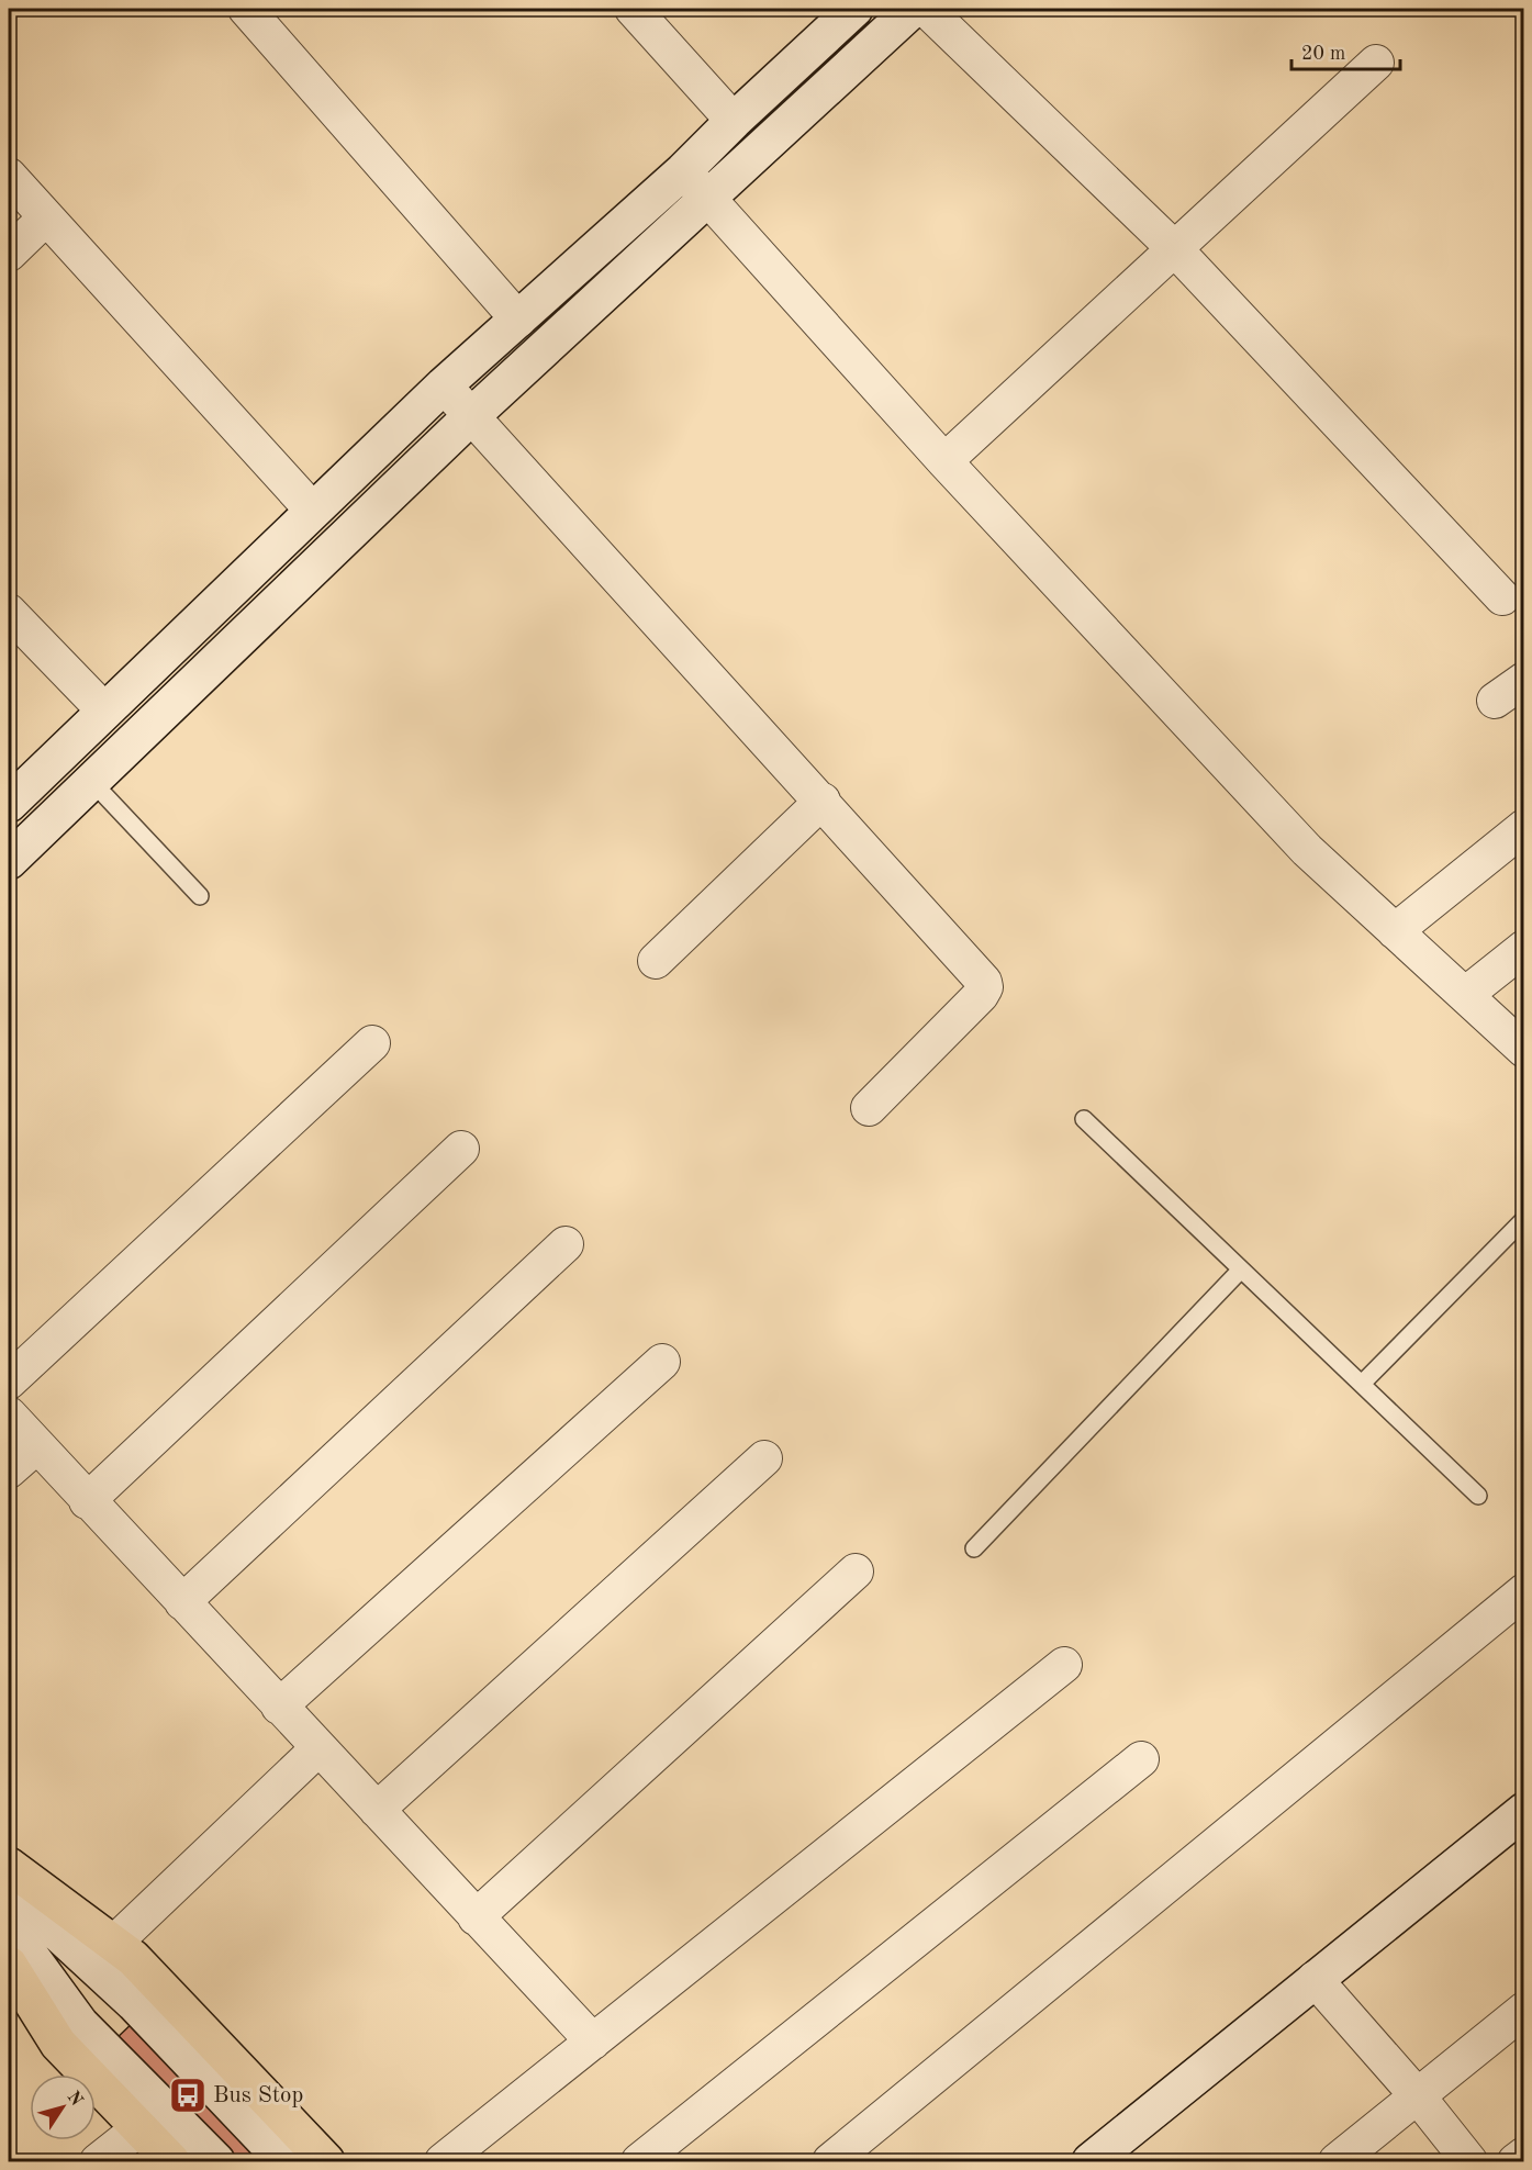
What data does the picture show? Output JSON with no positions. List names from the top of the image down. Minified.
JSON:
{"places":{"bus stop":["Bus Stop"]},"scale_bar":"20 m","north":"top right"}
